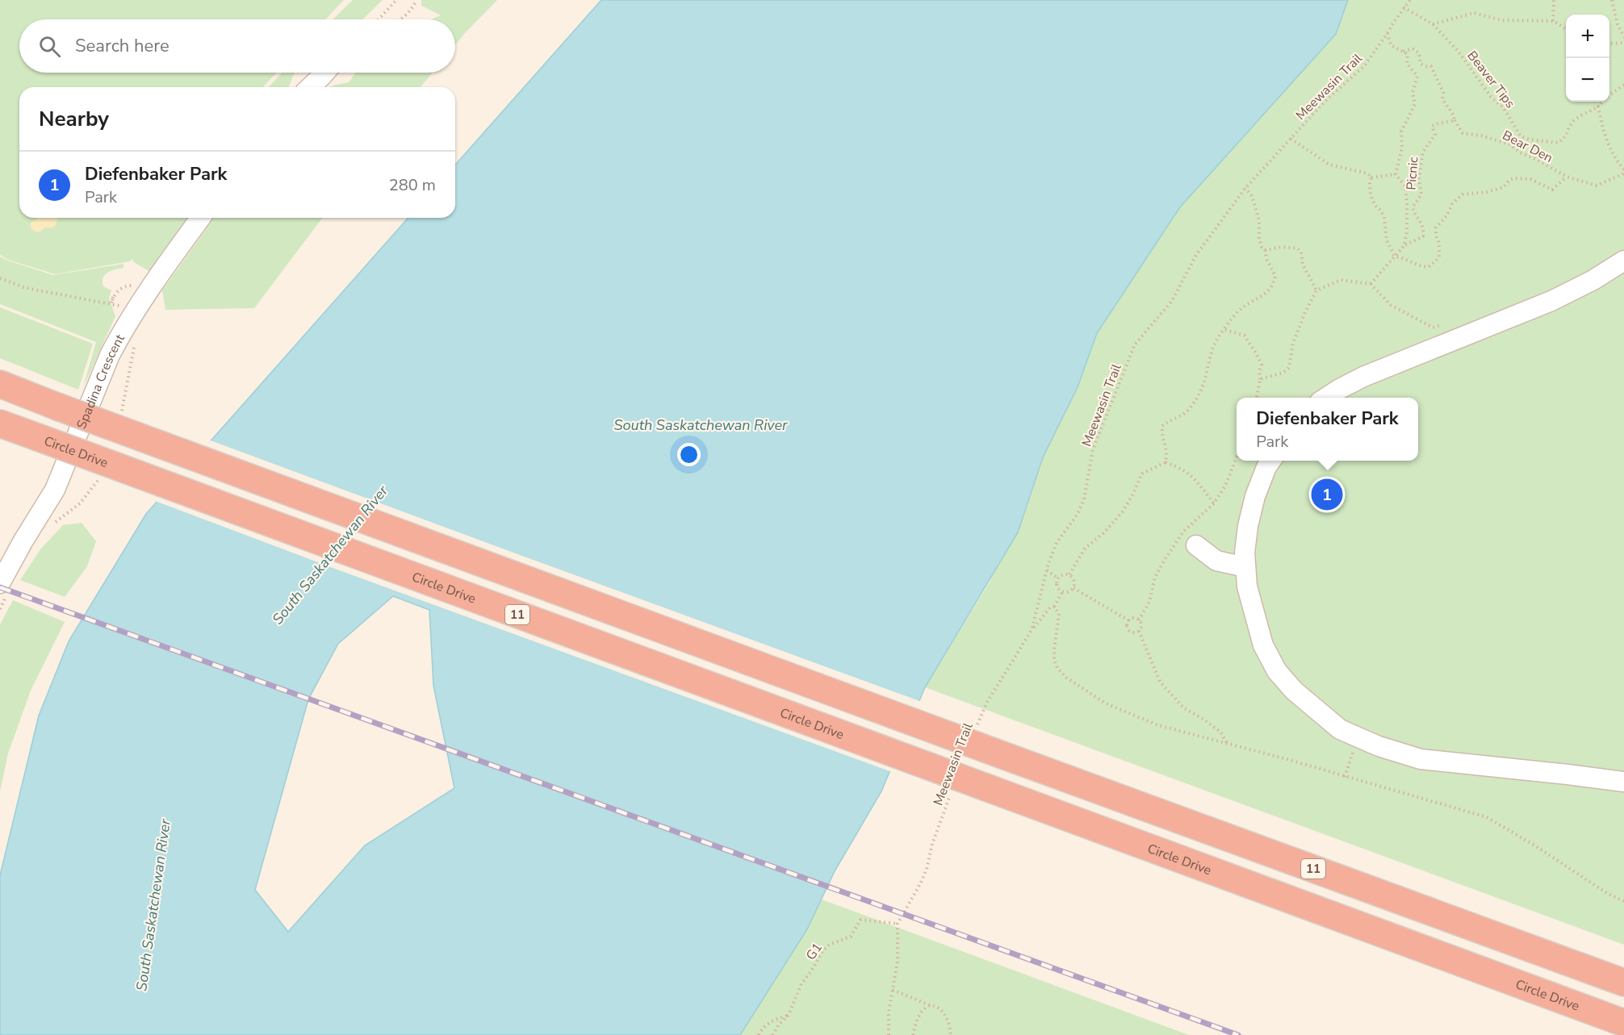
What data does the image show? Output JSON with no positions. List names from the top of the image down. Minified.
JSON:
{"streets":{"highway":["Circle Drive","11"],"street":["Spadina Crescent"],"path":["Beaver Tips","Meewasin Trail","Bear Den","Picnic","G1"]},"crossings":[["Beaver Tips","Meewasin Trail"],["Meewasin Trail","G1"],["Bear Den","Picnic"]],"water":["South Saskatchewan River"],"page":{"map_buttons":["+","−"],"search":"Search here","heading":"Nearby","list":[{"mark":"1","name":"Diefenbaker Park","note":"Park","value":"280 m"}],"popup":["Diefenbaker Park","Park"],"pins":"1"}}
